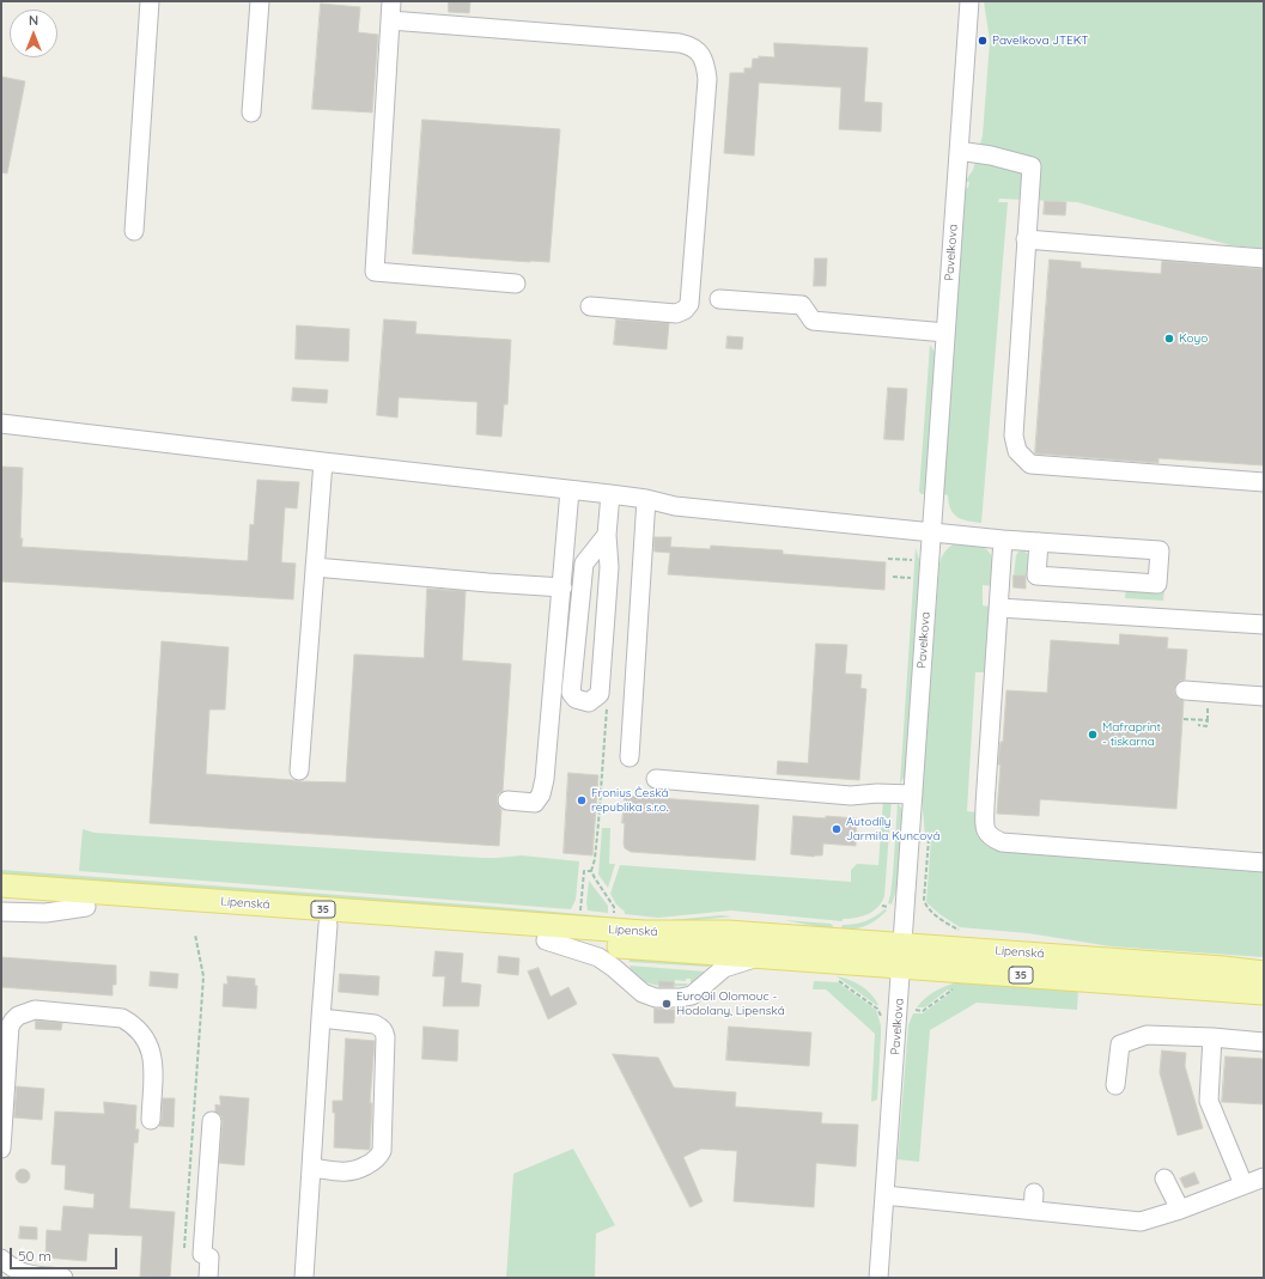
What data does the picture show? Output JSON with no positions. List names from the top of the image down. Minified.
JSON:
{"streets":{"main road":["Lipenská","35"],"street":["Pavelkova"]},"crossings":[["Pavelkova","Lipenská"]],"places":["Pavelkova JTEKT","Koyo","Mafraprint - tiskarna","Fronius Česká republika s.r.o.","Autodíly Jarmila Kuncová","EuroOil Olomouc - Hodolany, Lipenská"],"scale_bar":"50 m","north":"top"}
